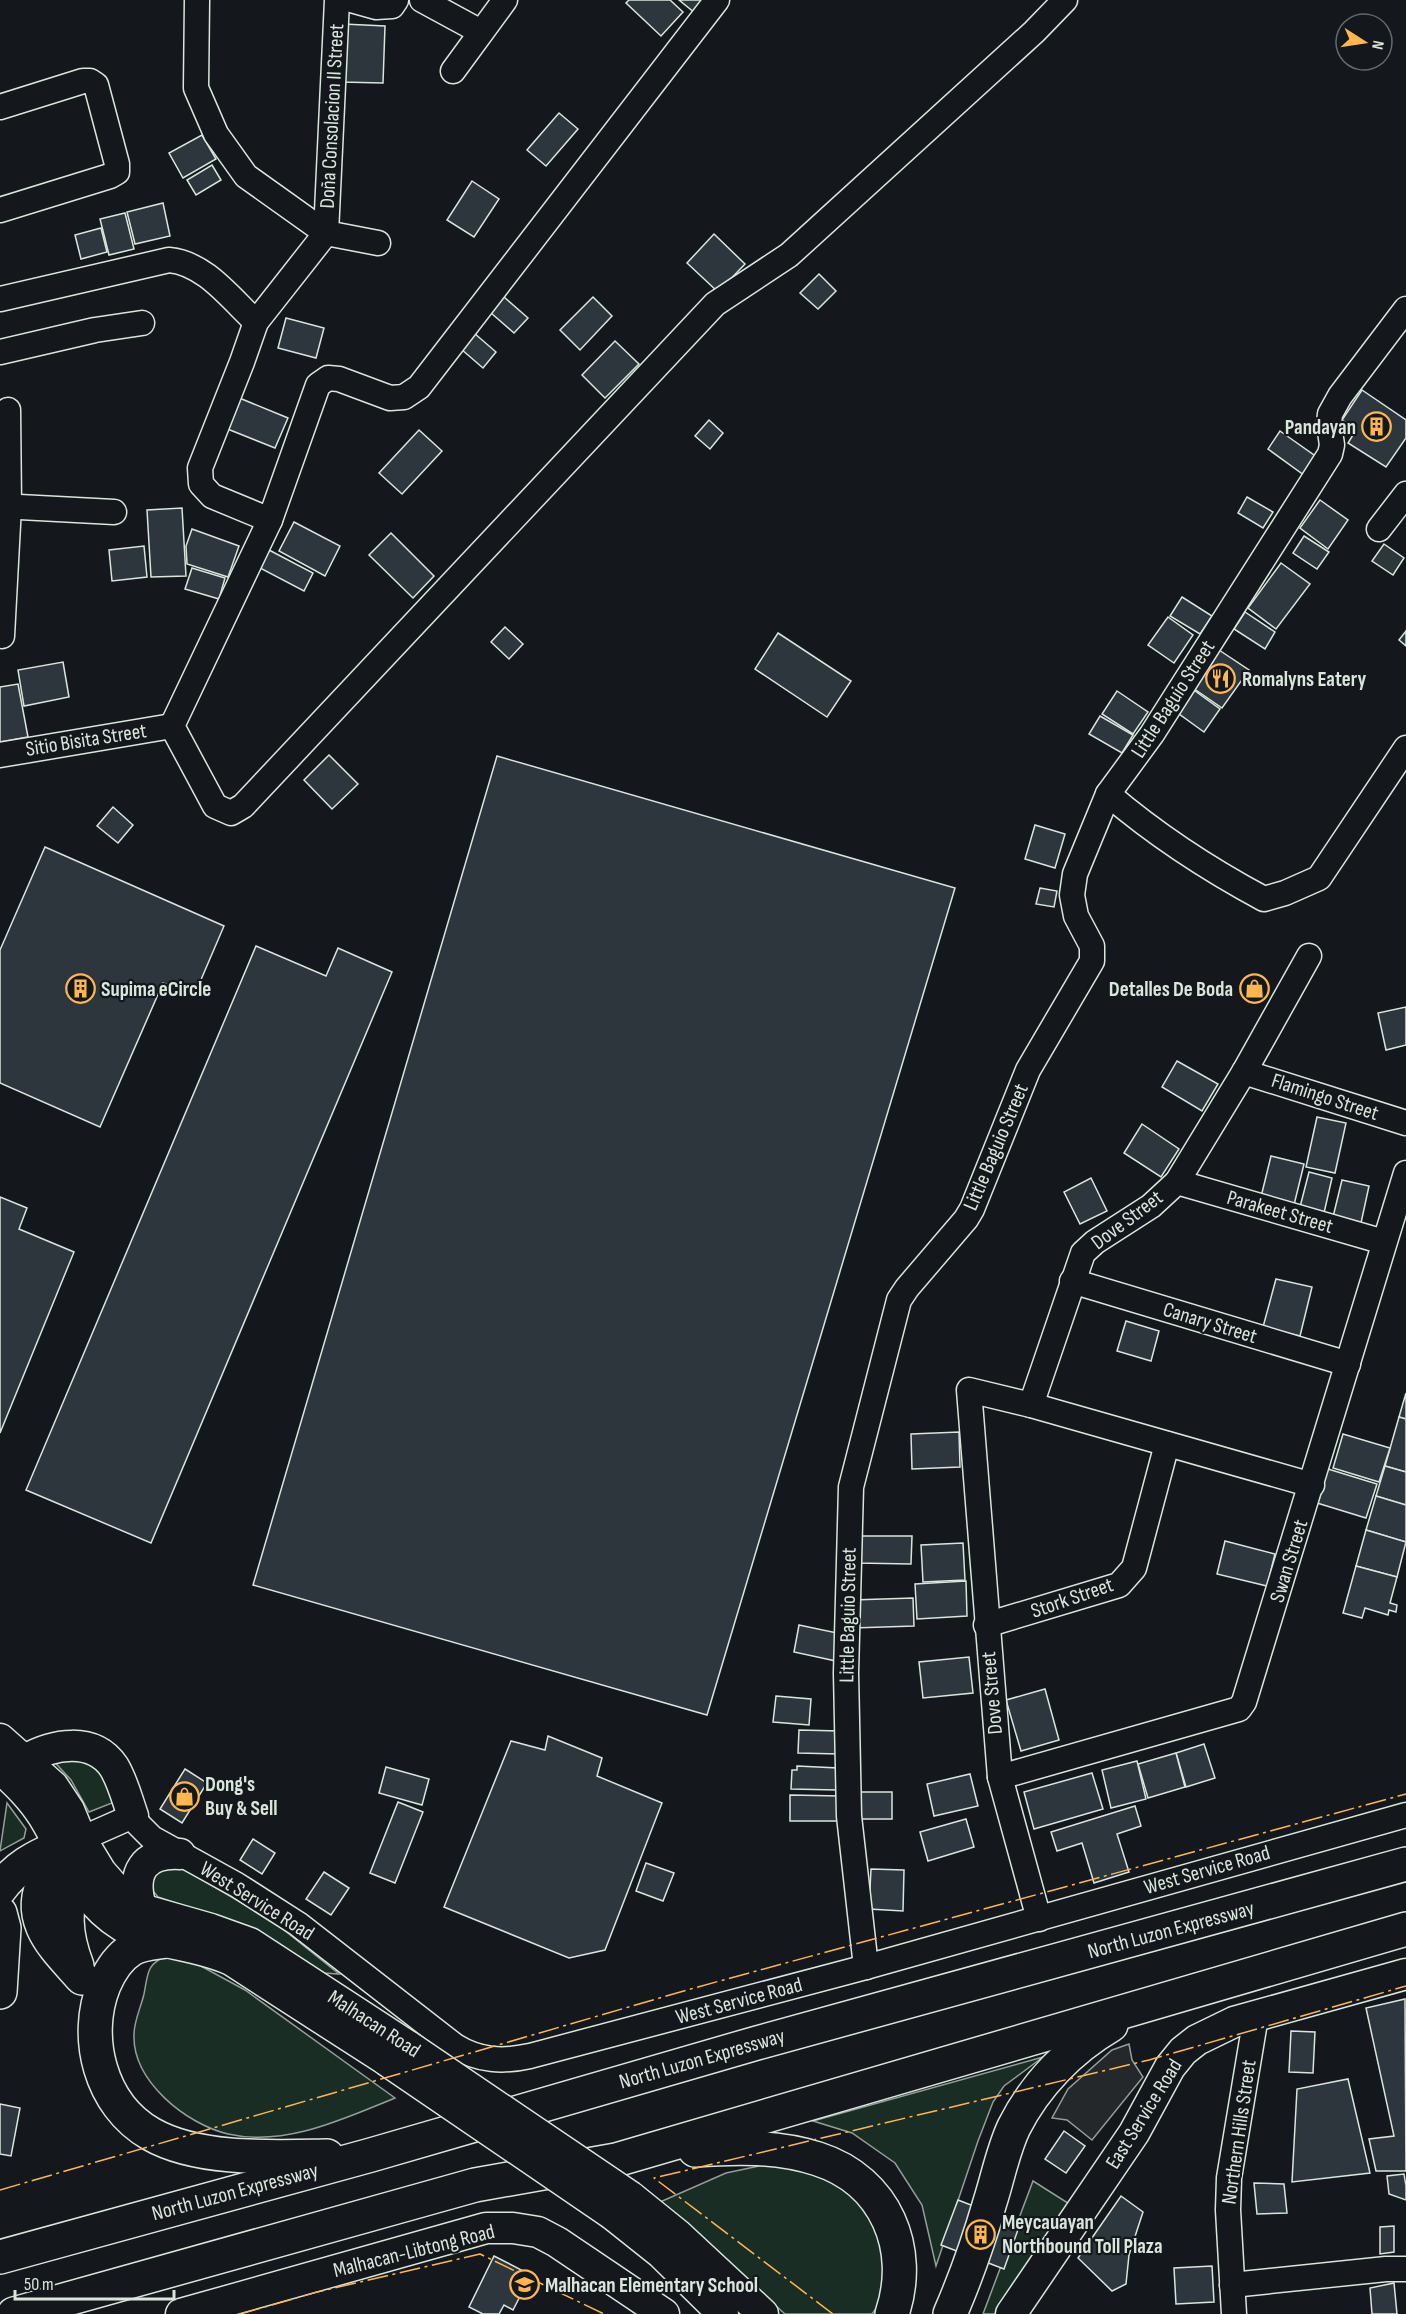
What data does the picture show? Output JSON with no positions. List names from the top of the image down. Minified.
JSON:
{"streets":{"highway":["North Luzon Expressway"],"main road":["Malhacan Road","East Service Road","Malhacan-Libtong Road"],"street":["Doña Consolacion II Street","Little Baguio Street","Sitio Bisita Street","Flamingo Street","Parakeet Street","Dove Street","Canary Street","Swan Street","Stork Street","West Service Road","Northern Hills Street"]},"crossings":[["Little Baguio Street","West Service Road"],["Flamingo Street","Dove Street"],["Parakeet Street","Dove Street"],["Parakeet Street","Swan Street"],["Dove Street","Canary Street"],["Dove Street","Swan Street"],["Dove Street","Stork Street"],["Dove Street","West Service Road"],["Canary Street","Swan Street"],["East Service Road","Northern Hills Street"]],"places":{"building":["Pandayan","Supima eCircle","Meycauayan Northbound Toll Plaza"],"restaurant":["Romalyns Eatery"],"shop":["Detalles De Boda","Dong's Buy & Sell"],"school or university":["Malhacan Elementary School"]},"scale_bar":"50 m","north":"right"}
